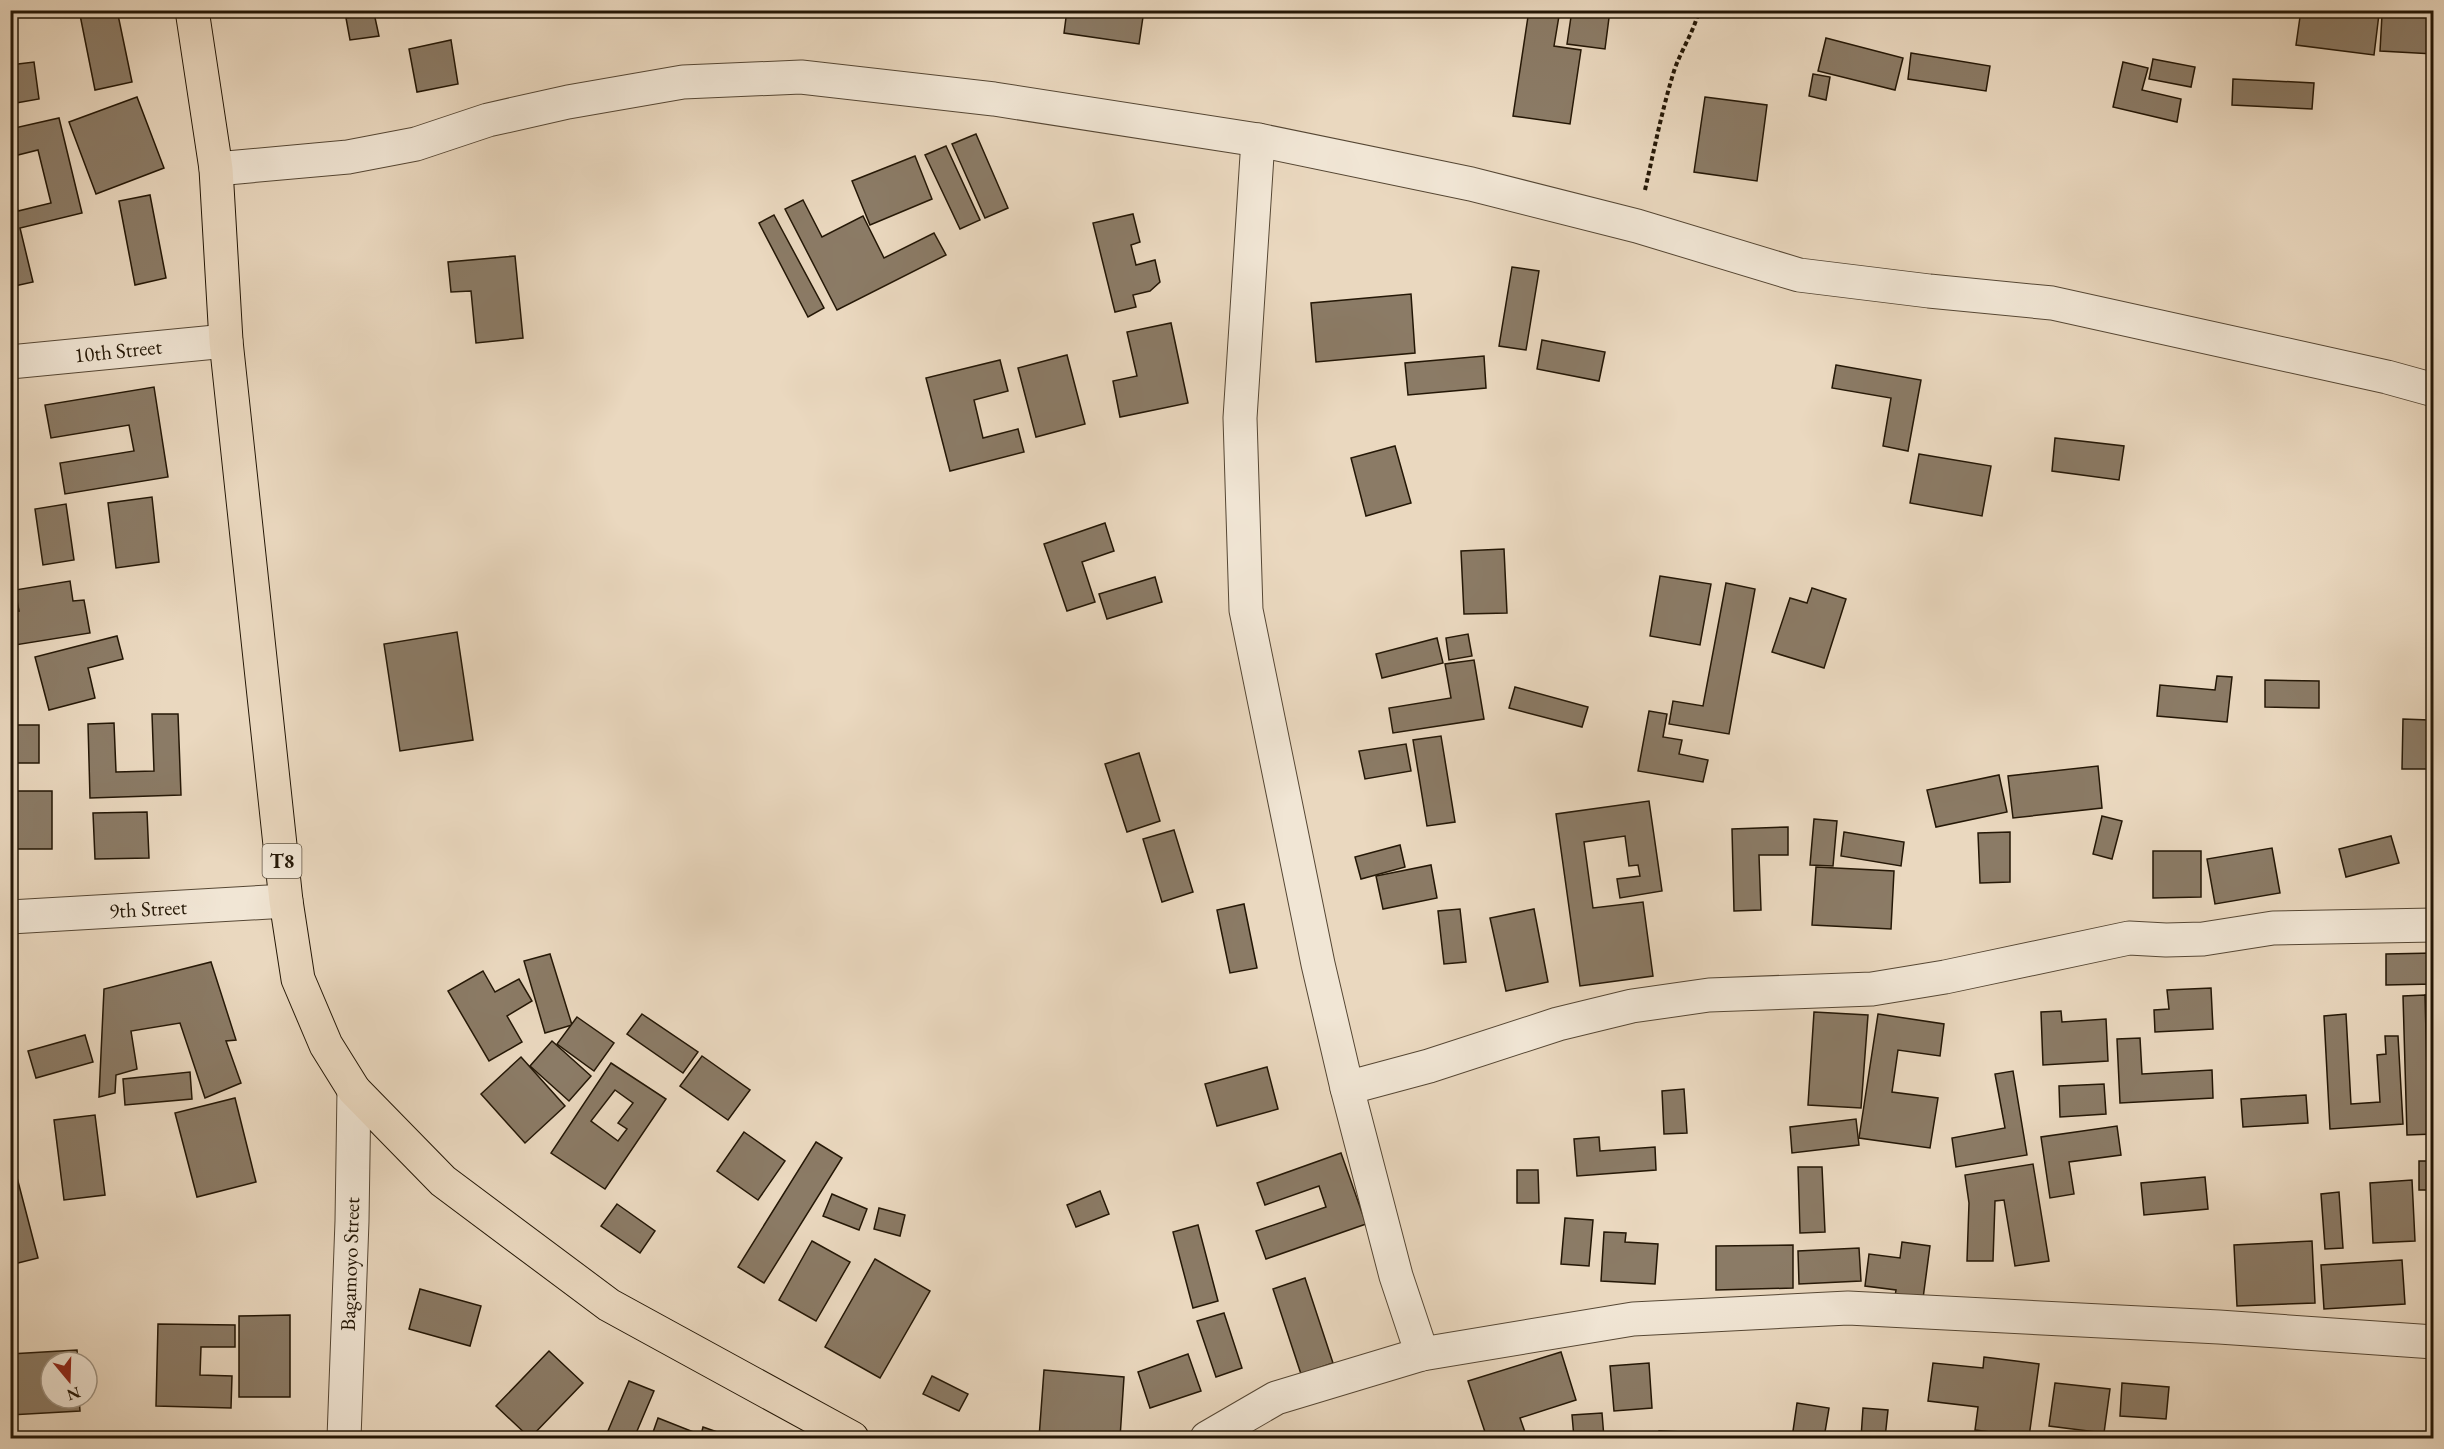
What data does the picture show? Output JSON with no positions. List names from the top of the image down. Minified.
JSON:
{"streets":{"highway":["T8"],"street":["10th Street","9th Street","Bagamoyo Street"]},"crossings":[["10th Street","T8"],["T8","9th Street"],["T8","Bagamoyo Street"]],"north":"bottom"}
